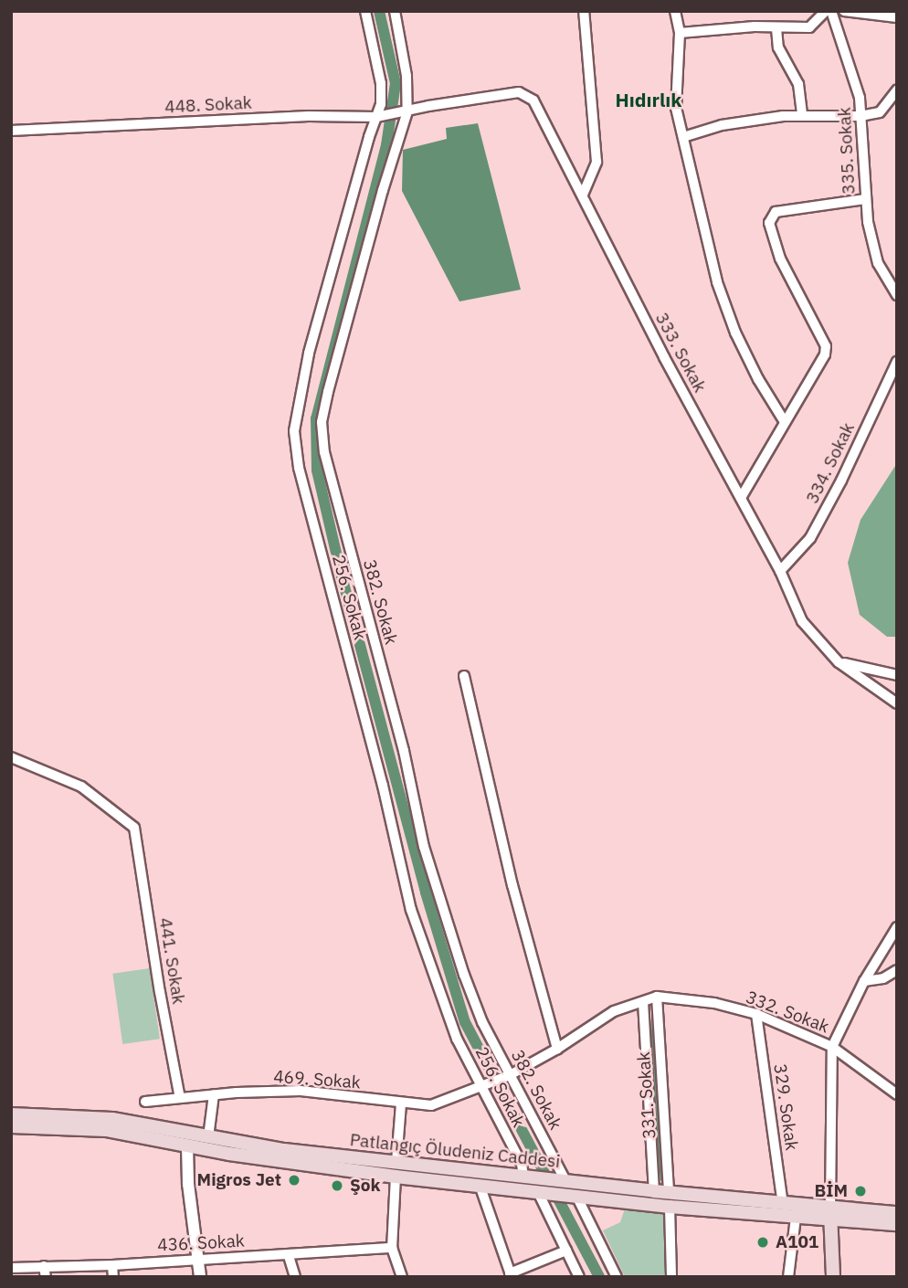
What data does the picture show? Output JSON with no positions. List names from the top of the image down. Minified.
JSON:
{"streets":{"main road":["Patlangıç Öludeniz Caddesi"],"street":["448. Sokak","335. Sokak","333. Sokak","334. Sokak","256. Sokak","382. Sokak","441. Sokak","332. Sokak","469. Sokak","331. Sokak","329. Sokak","436. Sokak"]},"crossings":[["448. Sokak","333. Sokak"],["448. Sokak","256. Sokak"],["448. Sokak","382. Sokak"],["333. Sokak","334. Sokak"],["333. Sokak","382. Sokak"],["256. Sokak","332. Sokak"],["256. Sokak","469. Sokak"],["256. Sokak","Patlangıç Öludeniz Caddesi"],["382. Sokak","332. Sokak"],["382. Sokak","Patlangıç Öludeniz Caddesi"],["441. Sokak","469. Sokak"],["332. Sokak","469. Sokak"],["332. Sokak","331. Sokak"],["332. Sokak","329. Sokak"],["331. Sokak","Patlangıç Öludeniz Caddesi"],["329. Sokak","Patlangıç Öludeniz Caddesi"]],"districts":["Hıdırlık"],"places":["Migros Jet","Şok","BİM","A101"]}
